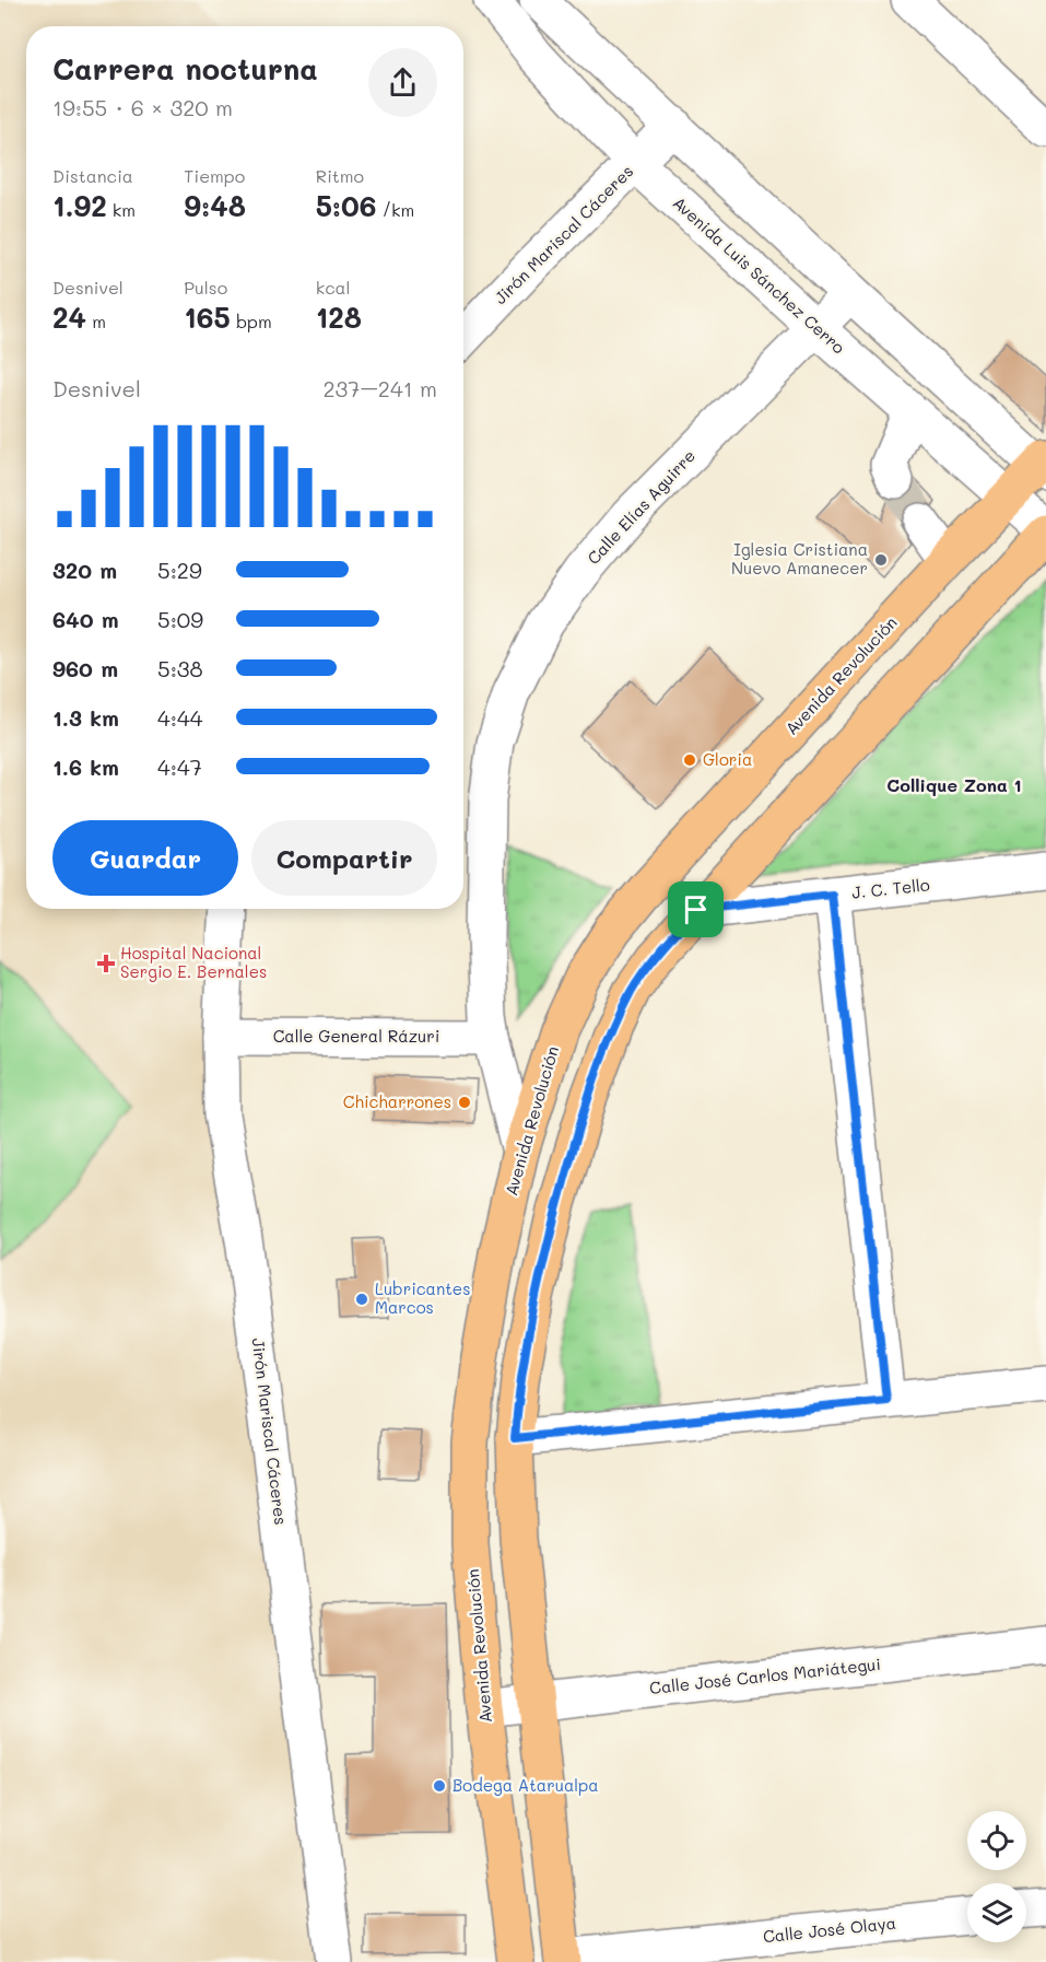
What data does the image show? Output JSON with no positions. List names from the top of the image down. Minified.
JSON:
{"streets":{"main road":["Avenida Revolución"],"street":["Jirón Mariscal Cáceres","Avenida Luis Sánchez Cerro","Calle Elías Aguirre","J. C. Tello","Calle General Rázuri","Calle José Carlos Mariátegui","Calle José Olaya"]},"crossings":[["Jirón Mariscal Cáceres","Avenida Luis Sánchez Cerro"],["Jirón Mariscal Cáceres","Calle General Rázuri"],["Avenida Luis Sánchez Cerro","Calle Elías Aguirre"],["Avenida Luis Sánchez Cerro","Avenida Revolución"],["Calle Elías Aguirre","Avenida Revolución"],["Calle Elías Aguirre","Calle General Rázuri"],["Avenida Revolución","Calle José Carlos Mariátegui"]],"districts":["Collique Zona 1"],"places":{"other":["Iglesia Cristiana Nuevo Amanecer","Gloria","Chicharrones","Lubricantes Marcos","Bodega Atarualpa"],"health":["Hospital Nacional Sergio E. Bernales"]},"page":{"heading":["Carrera nocturna","19:55 · 6 × 320 m"],"stats":[["Distancia","1.92 km"],["Tiempo","9:48"],["Ritmo","5:06 /km"],["Desnivel","24 m"],["Pulso","165 bpm"],["kcal","128"]],"chart":["Desnivel","237–241 m"],"list":[{"name":"320 m","note":"5:29"},{"name":"640 m","note":"5:09"},{"name":"960 m","note":"5:38"},{"name":"1.3 km","note":"4:44"},{"name":"1.6 km","note":"4:47"}],"buttons":["Guardar","Compartir"]}}
